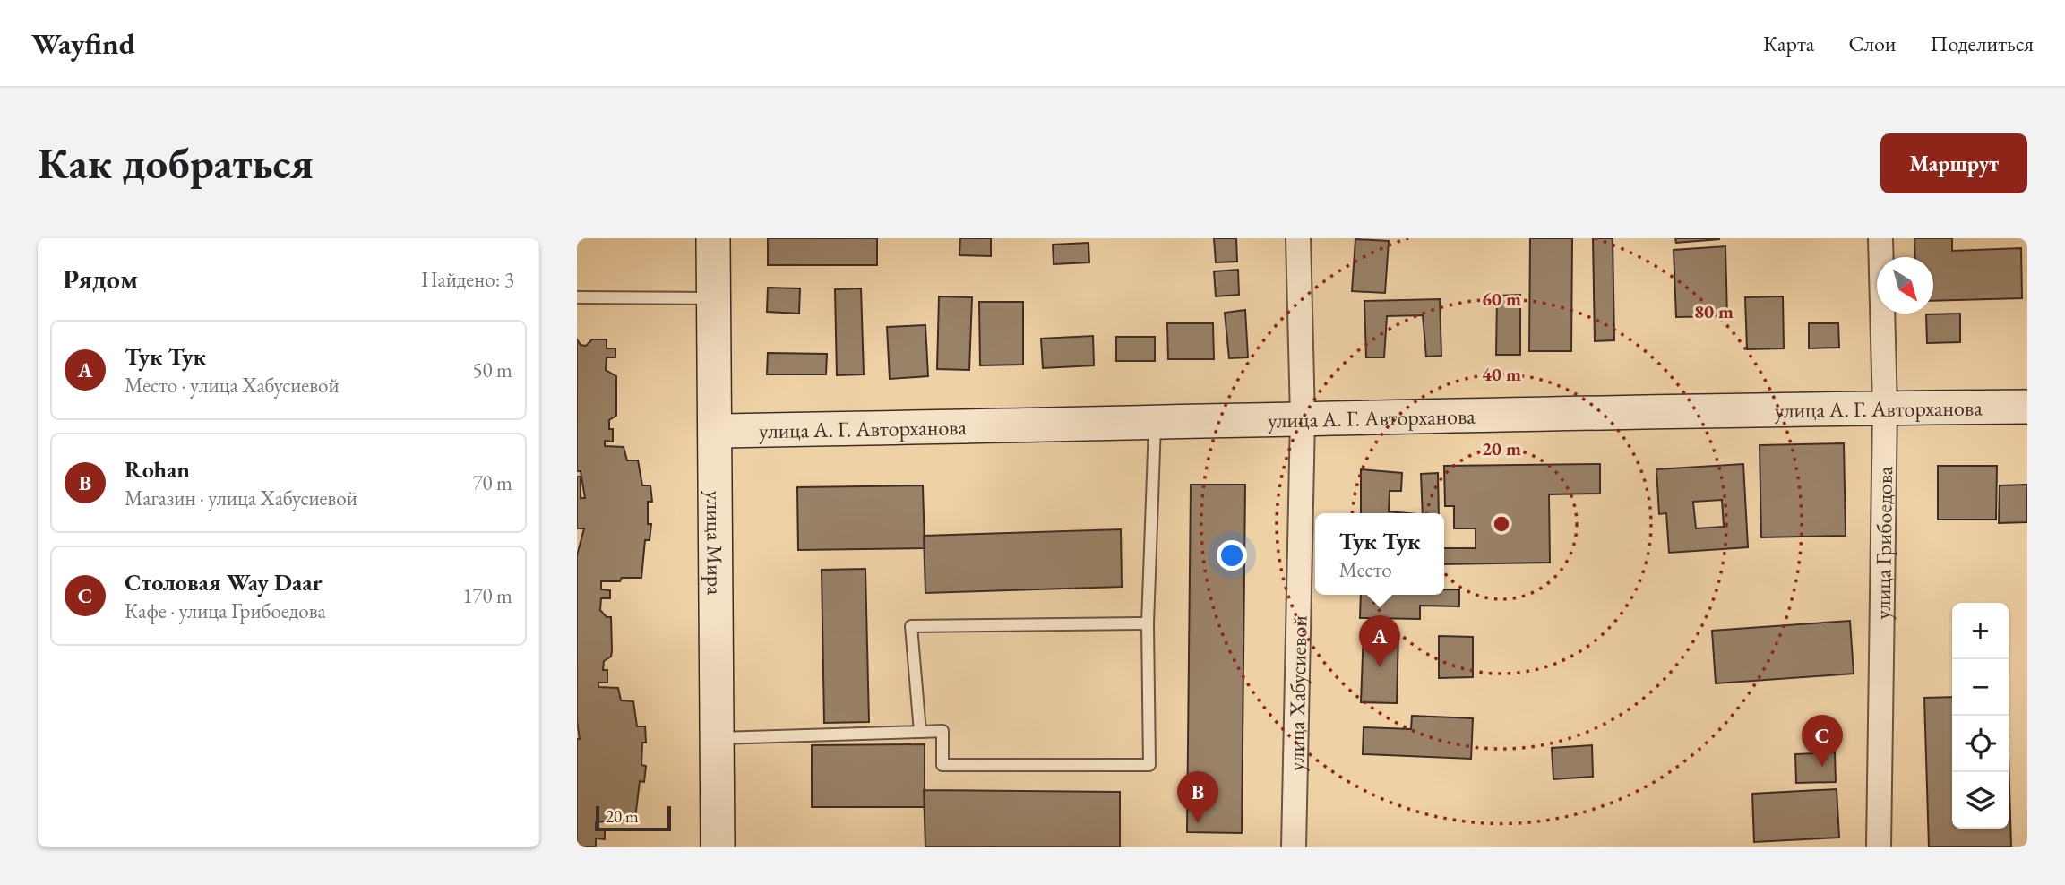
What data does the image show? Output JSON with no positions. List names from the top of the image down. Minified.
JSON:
{"streets":{"street":["улица А. Г. Авторханова","улица Мира","улица Грибоедова","улица Хабусиевой"]},"crossings":[["улица А. Г. Авторханова","улица Мира"],["улица А. Г. Авторханова","улица Грибоедова"],["улица А. Г. Авторханова","улица Хабусиевой"]],"scale_bar":"20 m","north":"bottom right","page":{"header":"Wayfind","nav":["Карта","Слои","Поделиться"],"buttons":"Маршрут","title":"Как добраться","heading":["Рядом","Найдено: 3"],"list":[{"mark":"A","name":"Тук Тук","note":"Место · улица Хабусиевой","value":"50 m"},{"mark":"B","name":"Rohan","note":"Магазин · улица Хабусиевой","value":"70 m"},{"mark":"C","name":"Столовая Way Daar","note":"Кафе · улица Грибоедова","value":"170 m"}],"popup":["Тук Тук","Место"],"map_buttons":["+","−"],"pins":["A","C","B"],"scale":"20 m"},"rings":["60 m","80 m","40 m","20 m"]}
